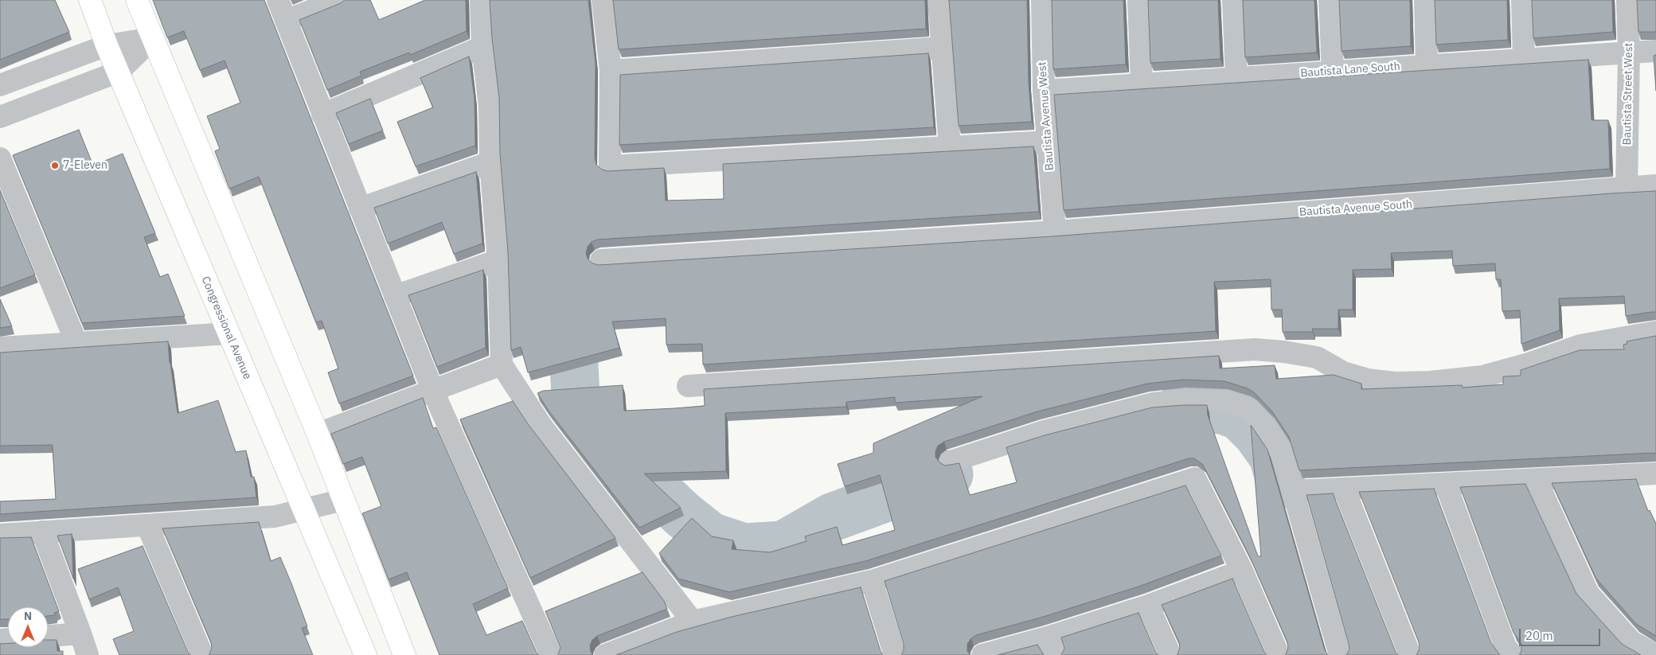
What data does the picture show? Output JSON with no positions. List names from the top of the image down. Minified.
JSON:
{"streets":{"main road":["Congressional Avenue"],"street":["Bautista Lane South","Bautista Street West","Bautista Avenue West","Bautista Avenue South"]},"crossings":[["Bautista Lane South","Bautista Street West"],["Bautista Lane South","Bautista Avenue West"],["Bautista Street West","Bautista Avenue South"],["Bautista Avenue West","Bautista Avenue South"]],"places":["7-Eleven"],"scale_bar":"20 m","north":"top"}
